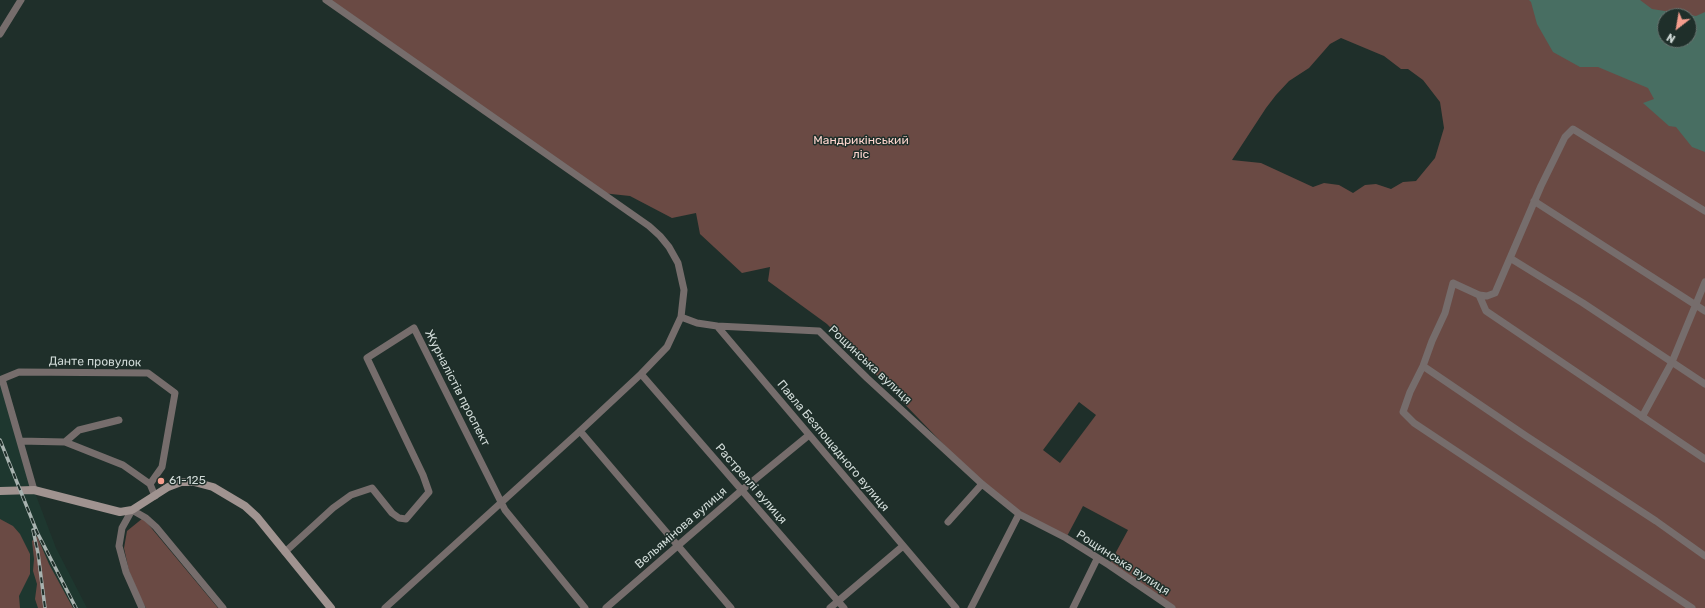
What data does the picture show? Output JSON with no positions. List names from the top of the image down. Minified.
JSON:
{"streets":{"street":["Данте провулок","Рощинська вулиця","Журналістів проспект","Павла Безпощадного вулиця","Растреллі вулиця","Вельямінова вулиця"]},"crossings":[["Рощинська вулиця","Павла Безпощадного вулиця"],["Павла Безпощадного вулиця","Вельямінова вулиця"],["Растреллі вулиця","Вельямінова вулиця"]],"parks":["Мандрикінський ліс"],"places":["61-125"],"north":"bottom left"}
